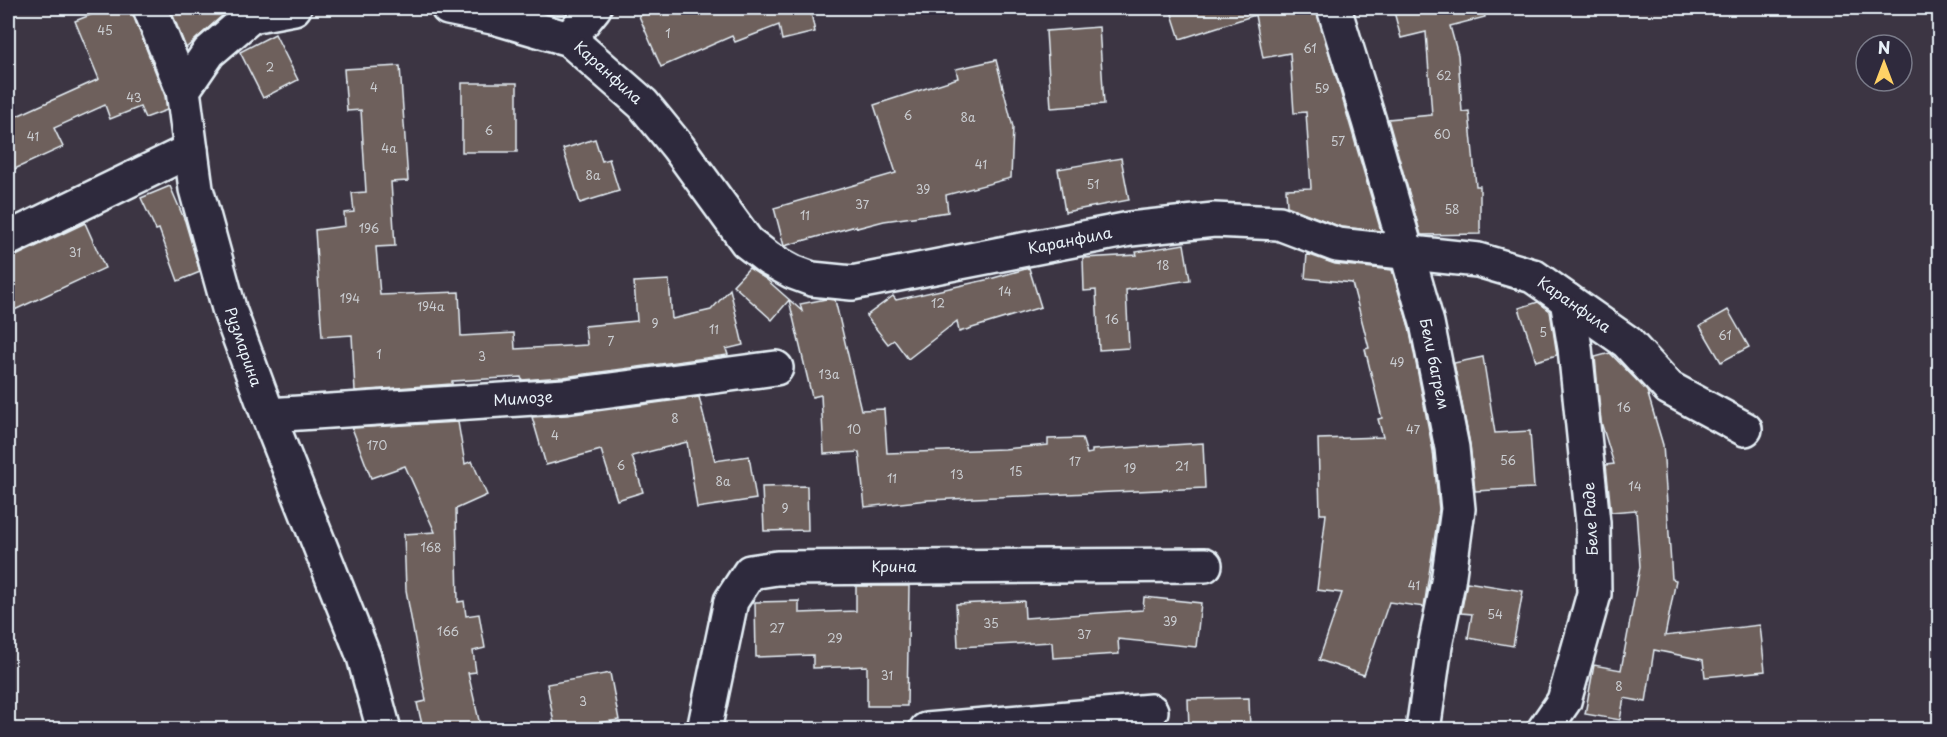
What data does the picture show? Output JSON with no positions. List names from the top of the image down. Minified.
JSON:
{"streets":{"street":["Каранфила","Рузмарина","Бели багрем","Мимозе","Беле Раде","Крина"]},"crossings":[["Каранфила","Бели багрем"],["Каранфила","Беле Раде"],["Рузмарина","Мимозе"]],"house_numbers":["45","1","61","2","62","4","59","43","6","8a","6","60","41","57","4a","41","8a","51","39","37","58","11","196","31","18","14","194","12","194a","16","9","11","5","61","7","1","3","49","13a","16","8","10","47","4","170","56","17","6","21","19","15","13","11","8a","14","9","168","41","54","39","35","27","166","37","29","31","8","3"],"north":"top"}
